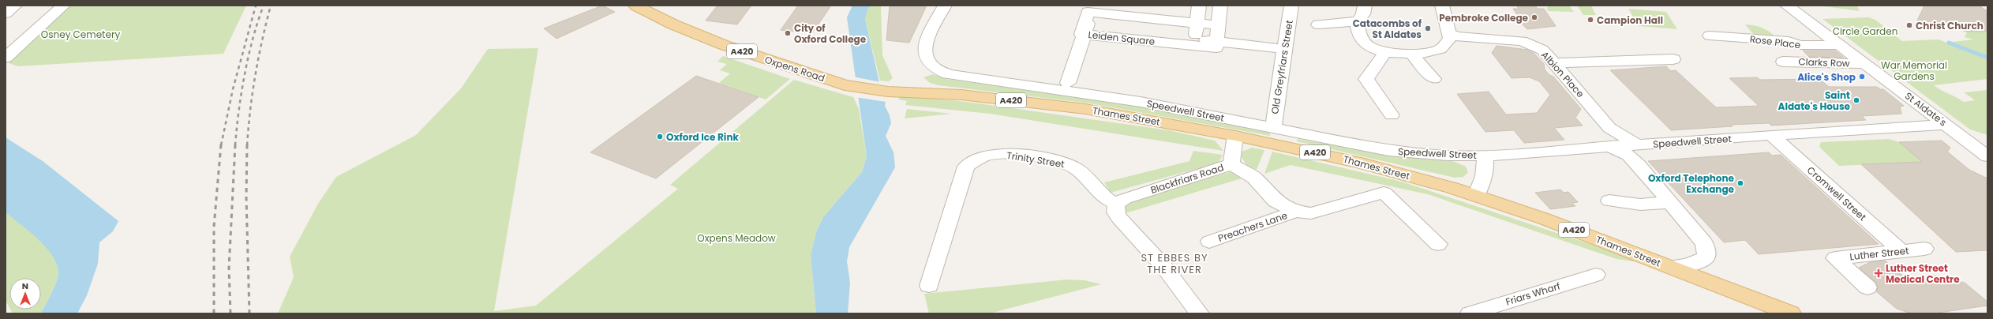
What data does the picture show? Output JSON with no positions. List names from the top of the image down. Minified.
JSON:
{"streets":{"main road":["A420","Oxpens Road","Thames Street"],"street":["Leiden Square","Rose Place","Clarks Row","Old Greyfriars Street","Albion Place","St Aldate's","Speedwell Street","Trinity Street","Blackfriars Road","Cromwell Street","Preachers Lane","Luther Street","Friars Wharf"]},"crossings":[["Leiden Square","Old Greyfriars Street"],["Rose Place","St Aldate's"],["Clarks Row","St Aldate's"],["Old Greyfriars Street","Speedwell Street"],["Oxpens Road","Thames Street"],["Albion Place","Speedwell Street"],["St Aldate's","Speedwell Street"],["Speedwell Street","Cromwell Street"],["Thames Street","Blackfriars Road"],["Trinity Street","Blackfriars Road"],["Blackfriars Road","Preachers Lane"],["Cromwell Street","Luther Street"]],"districts":["ST EBBES BY THE RIVER"],"parks":["Circle Garden","Osney Cemetery","War Memorial Gardens","Oxpens Meadow"],"places":{"other":["Pembroke College","Campion Hall","Christ Church","Catacombs of St Aldates","City of Oxford College","Alice's Shop","Saint Aldate's House","Oxford Ice Rink","Oxford Telephone Exchange"],"health":["Luther Street Medical Centre"]},"north":"top"}
